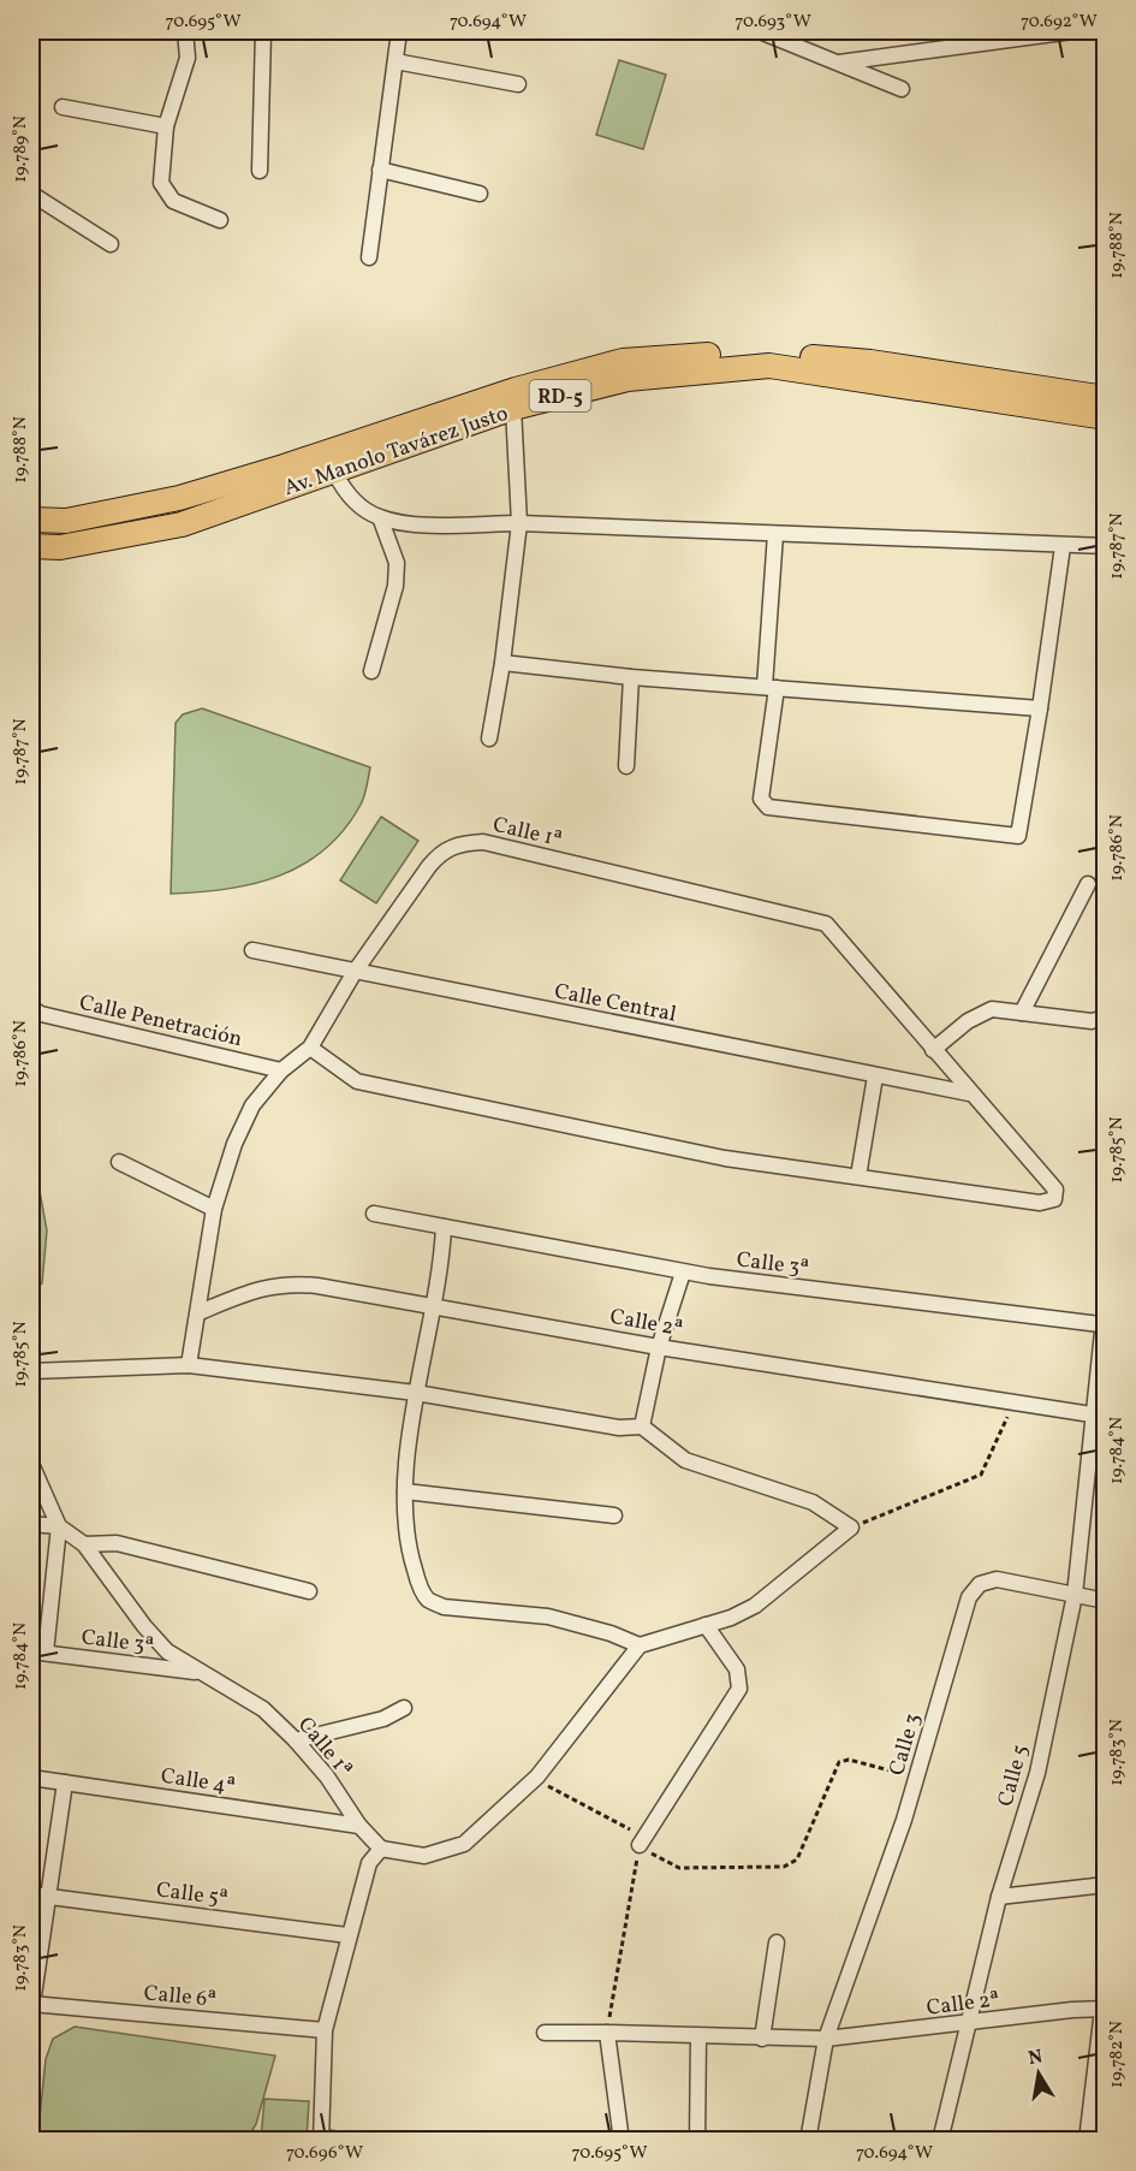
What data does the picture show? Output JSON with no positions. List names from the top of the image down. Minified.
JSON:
{"streets":{"main road":["RD-5","Av. Manolo Tavárez Justo"],"street":["Calle 1ª","Calle Central","Calle Penetración","Calle 3ª","Calle 2ª","Calle 3","Calle 5","Calle 4ª","Calle 5ª","Calle 6ª"]},"crossings":[["Calle 1ª","Calle Central"],["Calle 1ª","Calle Penetración"],["Calle 1ª","Calle 3ª"],["Calle 1ª","Calle 2ª"],["Calle 1ª","Calle 4ª"],["Calle 3ª","Calle 5"],["Calle 2ª","Calle 3"],["Calle 2ª","Calle 5"],["Calle 3","Calle 5"]],"north":"top","coordinates":["70.695°W","70.694°W","70.693°W","70.692°W","19.789°N","19.788°N","19.787°N","19.786°N","19.785°N","19.784°N","19.783°N","19.782°N","70.696°W"]}
